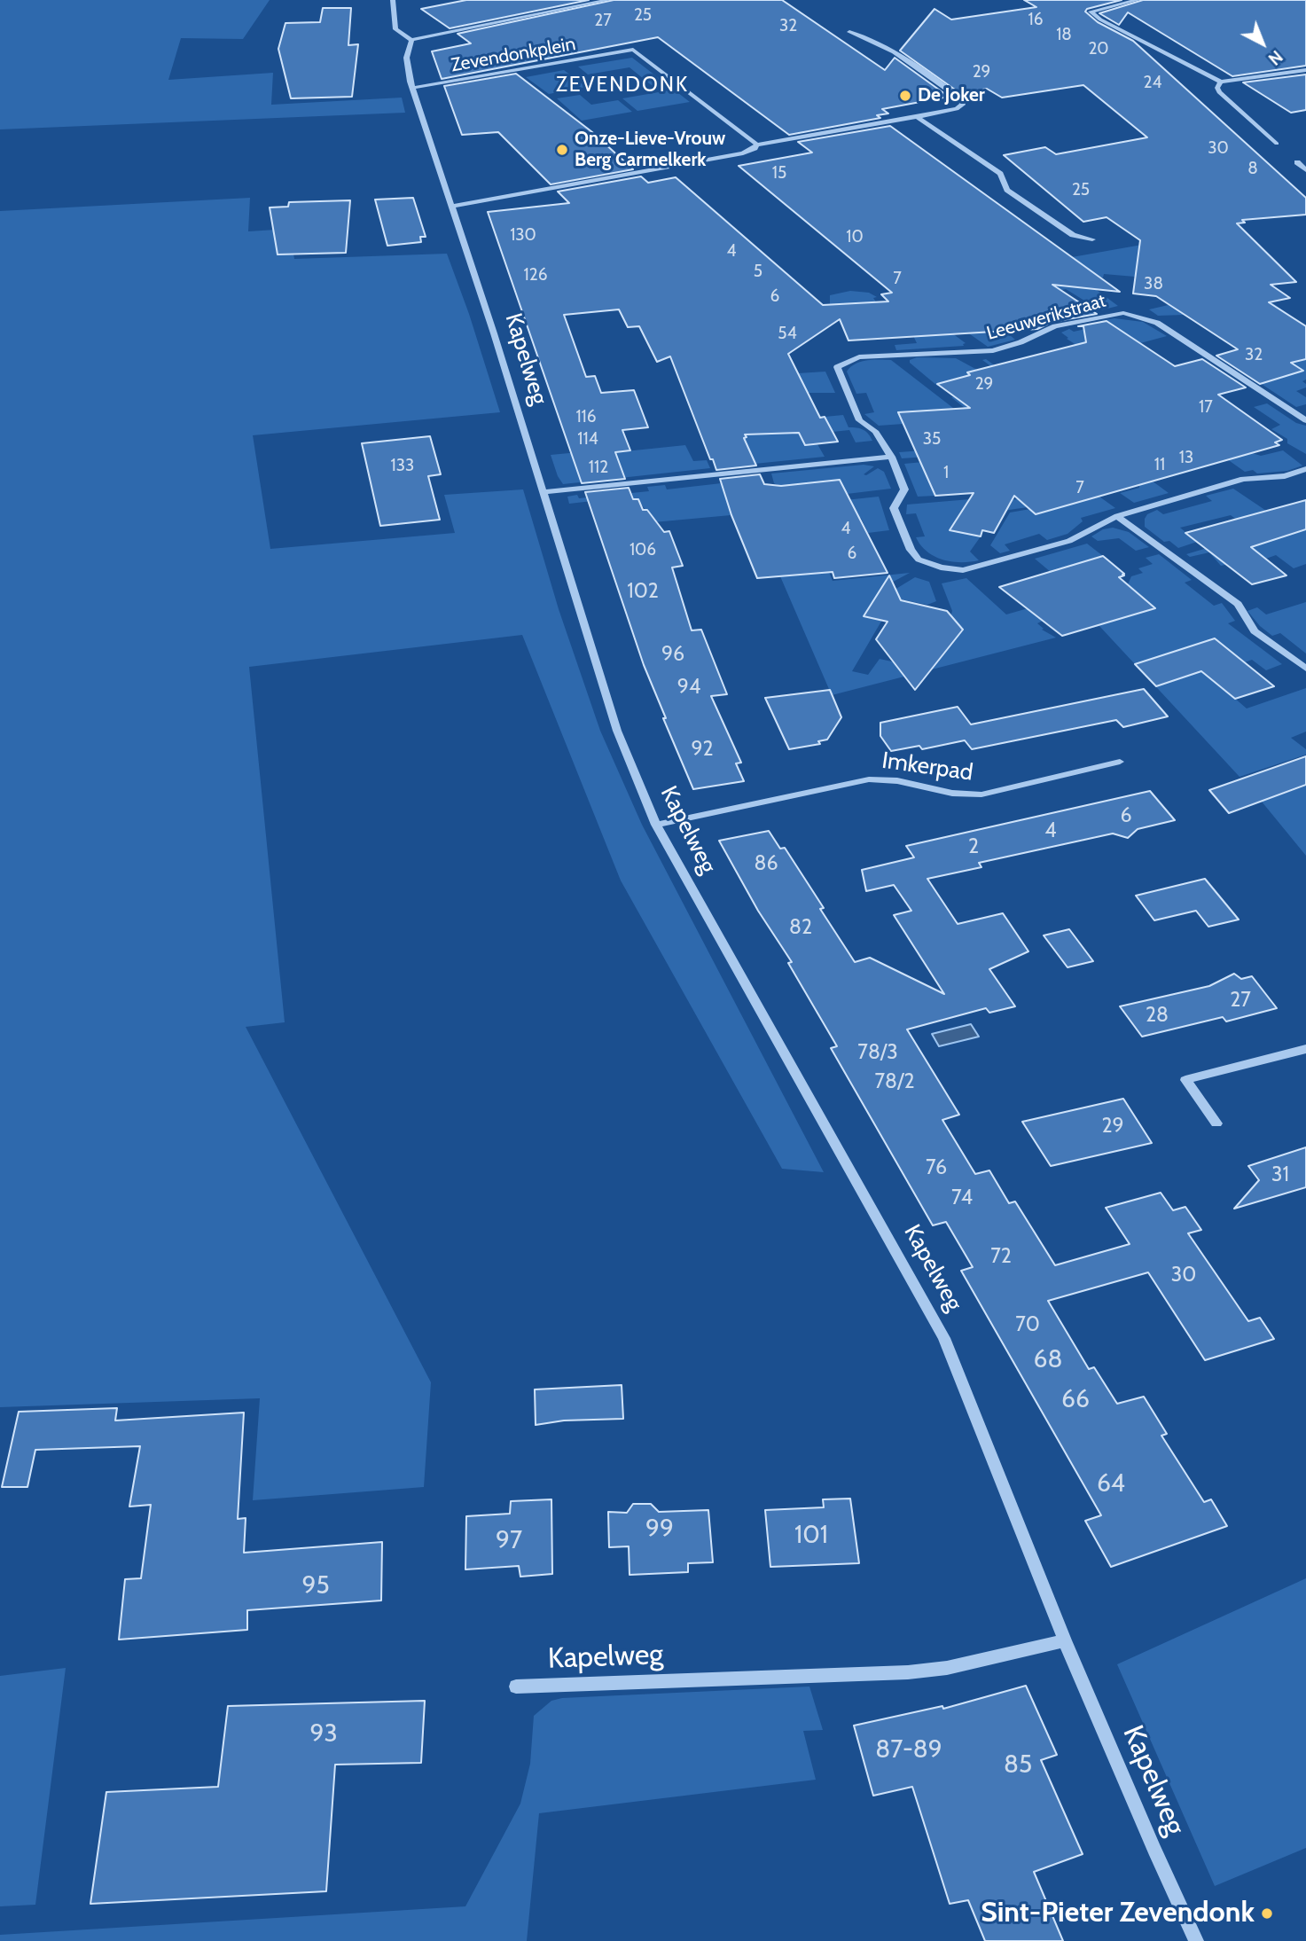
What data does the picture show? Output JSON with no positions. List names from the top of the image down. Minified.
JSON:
{"streets":{"street":["Zevendonkplein","Leeuwerikstraat","Kapelweg","Imkerpad"]},"crossings":[["Zevendonkplein","Kapelweg"],["Kapelweg","Imkerpad"]],"districts":["ZEVENDONK"],"places":["De Joker","Onze-Lieve-Vrouw Berg Carmelkerk","Sint-Pieter Zevendonk"],"house_numbers":["25","16","27","32","18","20","29","24","30","8","15","25","130","10","4","5","126","7","38","6","54","32","29","17","116","114","35","13","11","133","112","1","7","4","106","6","102","96","94","92","6","4","2","86","82","27","28","78/3","78/2","29","76","31","74","72","30","70","68","66","64","99","101","97","95","93","87-89","85"],"north":"bottom right"}
